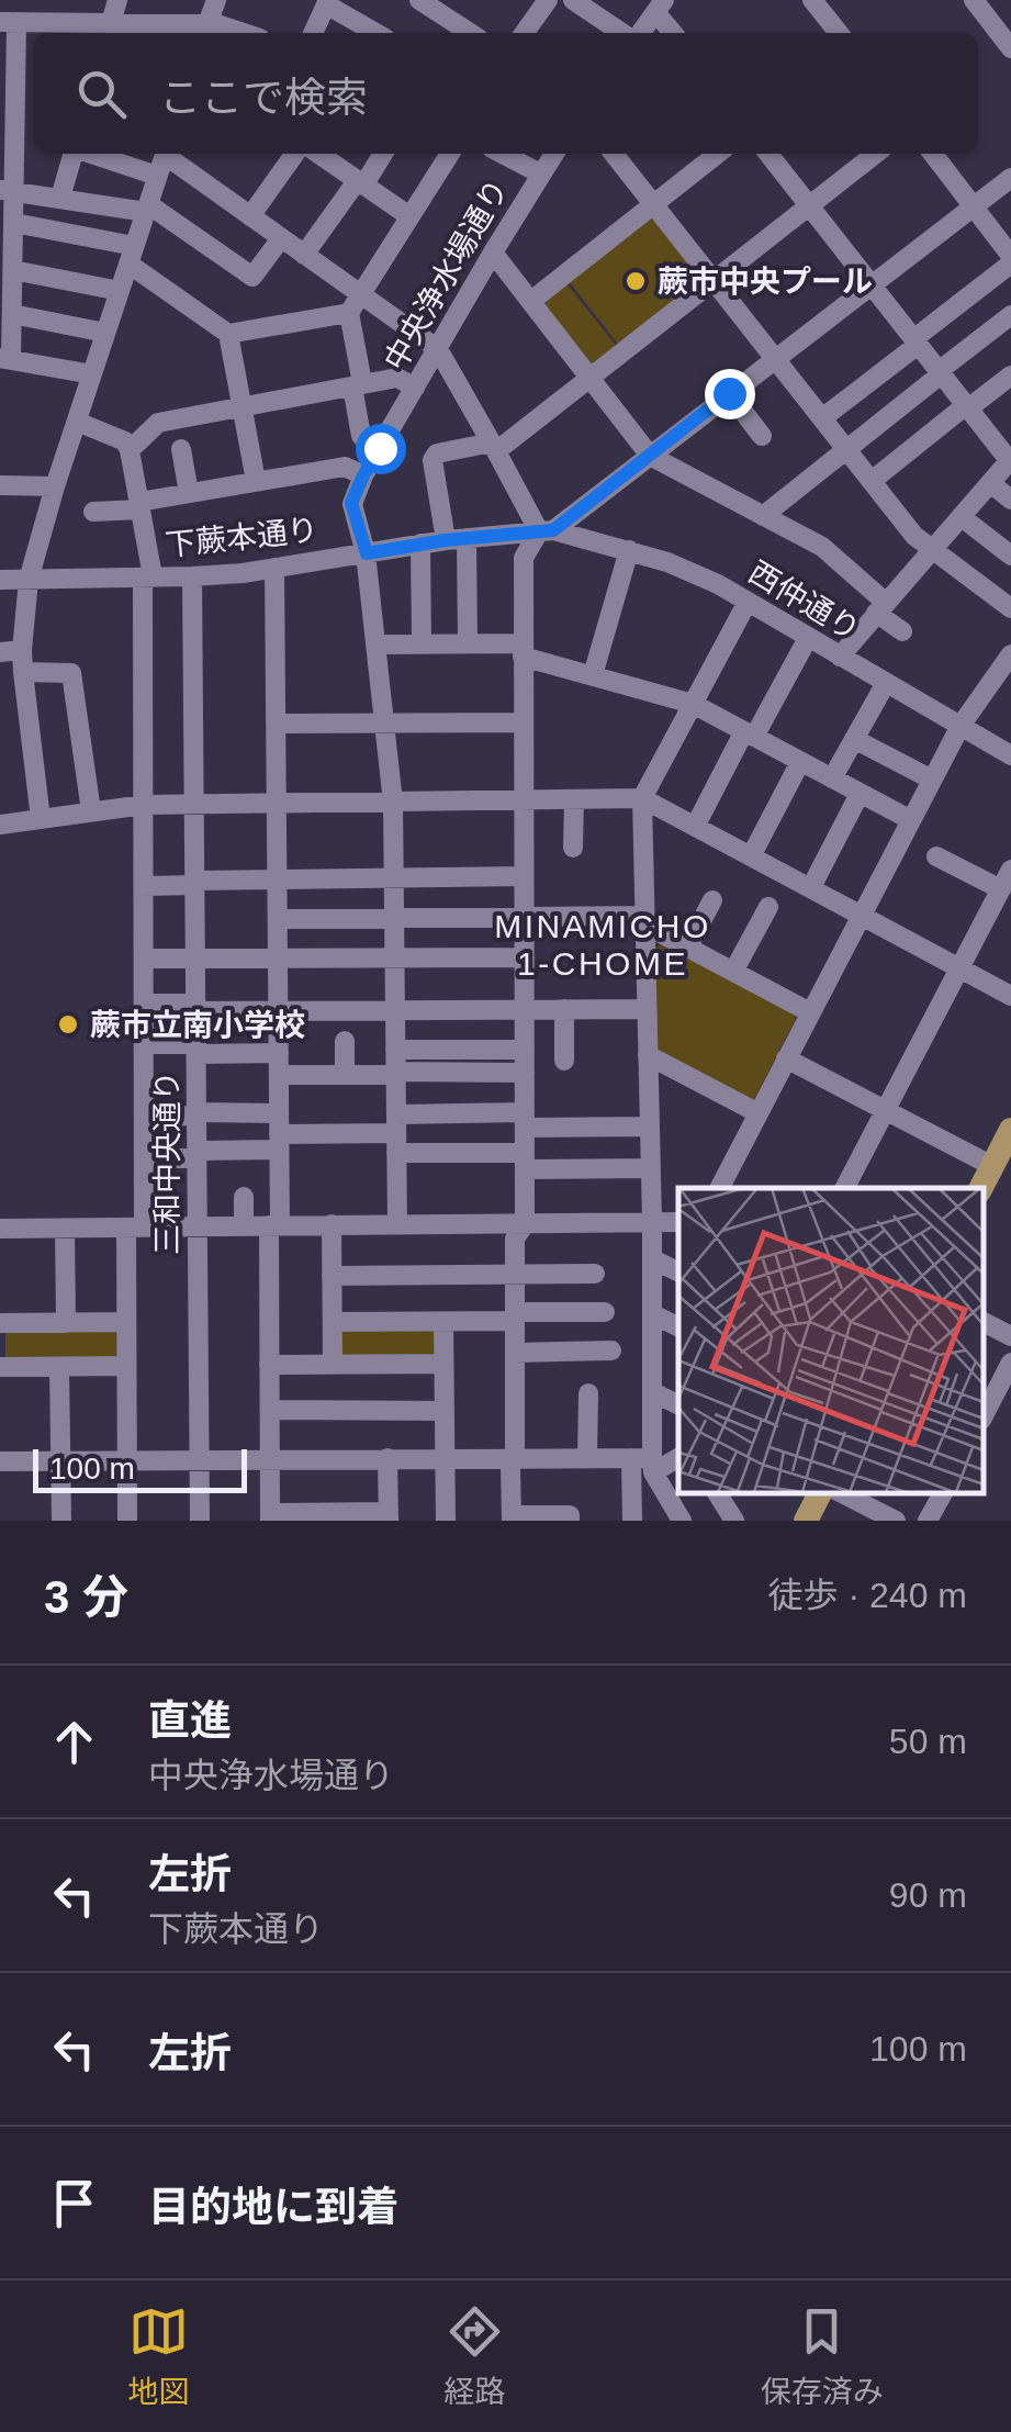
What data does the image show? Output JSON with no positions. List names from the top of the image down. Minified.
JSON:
{"streets":{"street":["中央浄水場通り","下蕨本通り","西仲通り","三和中央通り"]},"crossings":[["中央浄水場通り","下蕨本通り"],["下蕨本通り","西仲通り"],["下蕨本通り","三和中央通り"]],"districts":["MINAMICHO 1-CHOME"],"places":["蕨市中央プール","蕨市立南小学校"],"scale_bar":"100 m","page":{"search":"ここで検索","scale":"100 m","heading":["3 分","徒歩 · 240 m"],"list":[["直進","中央浄水場通り","50 m"],["左折","下蕨本通り","90 m"],["左折","100 m"],"目的地に到着"],"nav":["地図","経路","保存済み"]}}
